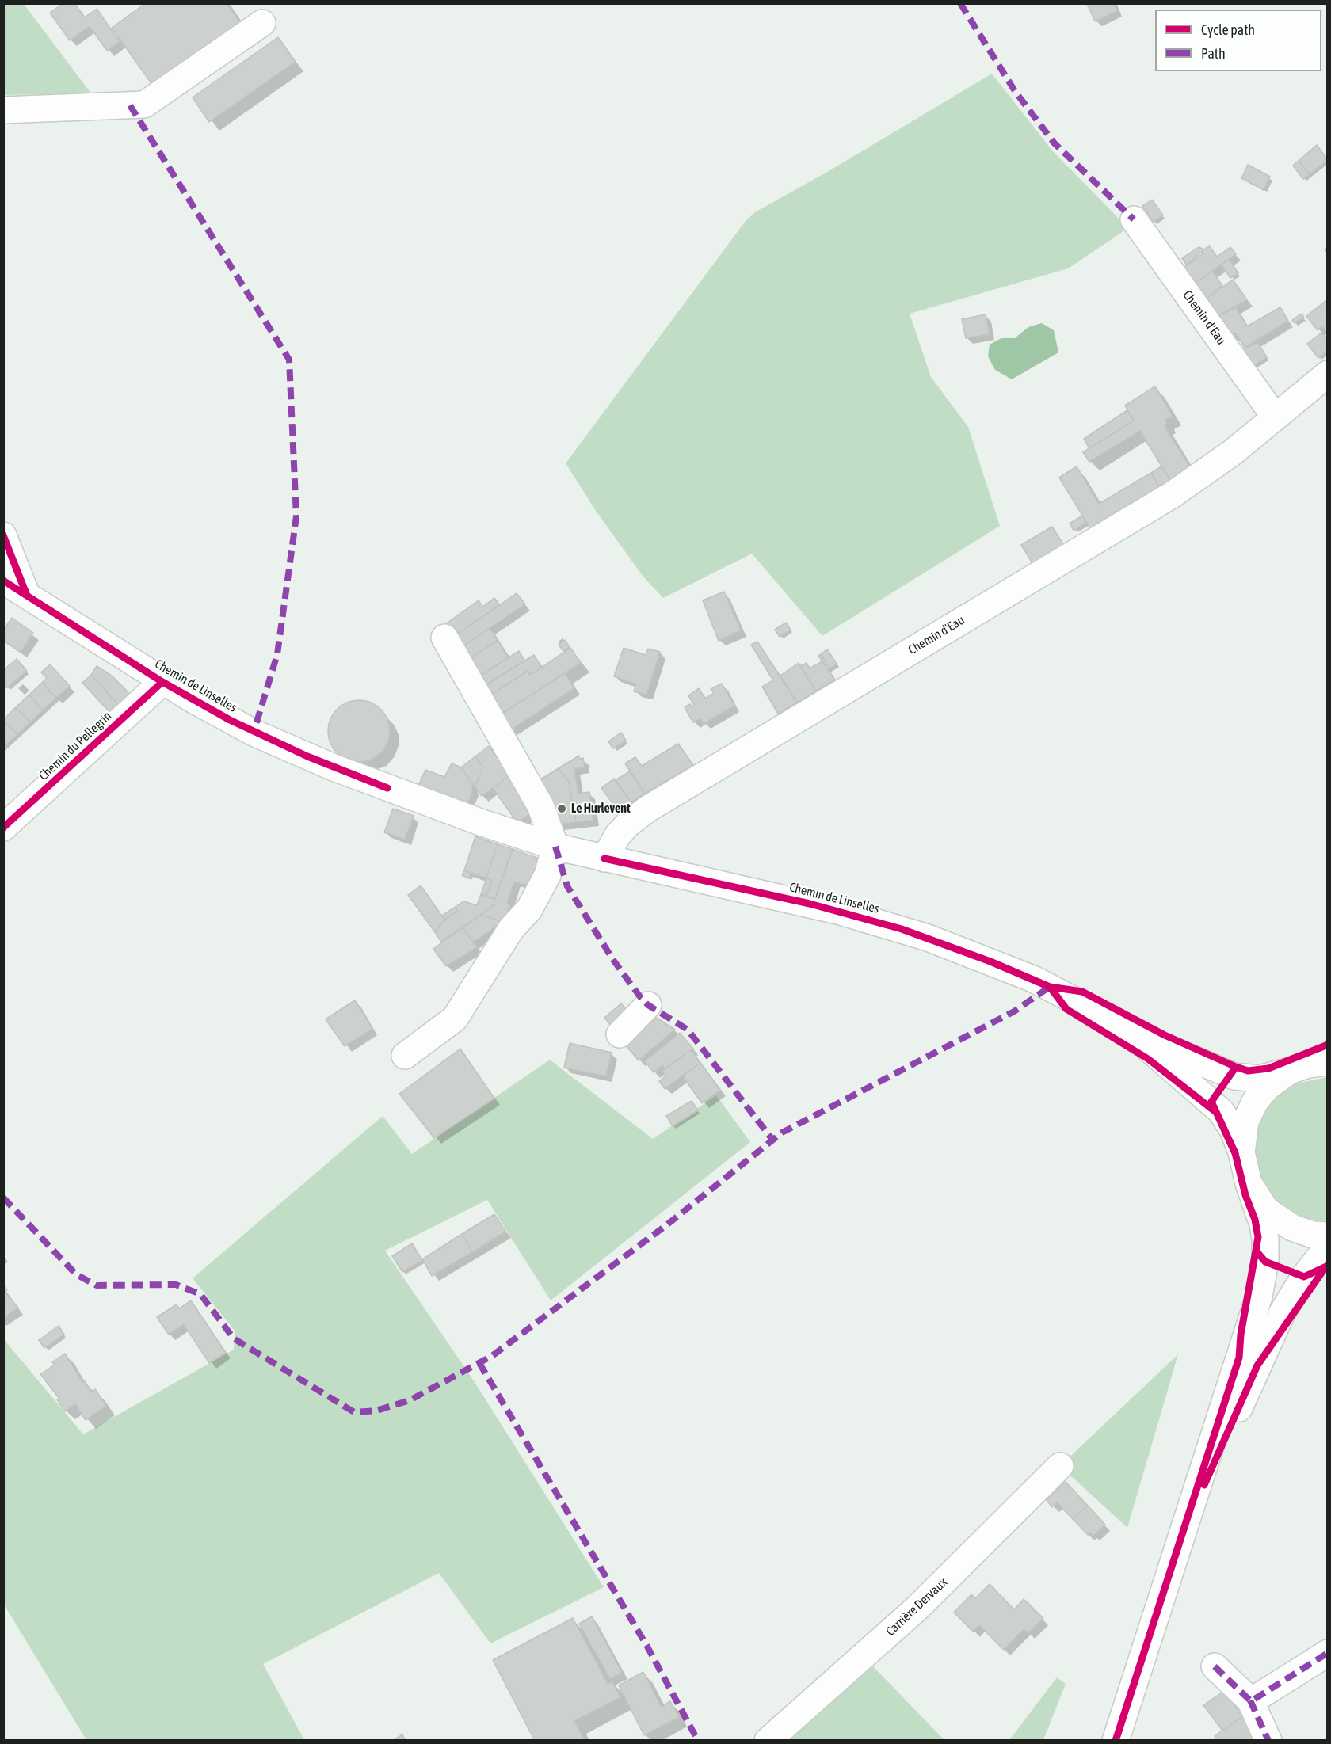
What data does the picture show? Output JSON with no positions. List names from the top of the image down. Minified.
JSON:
{"streets":{"street":["Chemin d'Eau","Chemin de Linselles","Chemin du Pellegrin","Carrière Dervaux"]},"crossings":[["Chemin d'Eau","Chemin de Linselles"],["Chemin de Linselles","Chemin du Pellegrin"]],"places":["Le Hurlevent"],"legend":["Cycle path","Path"]}
